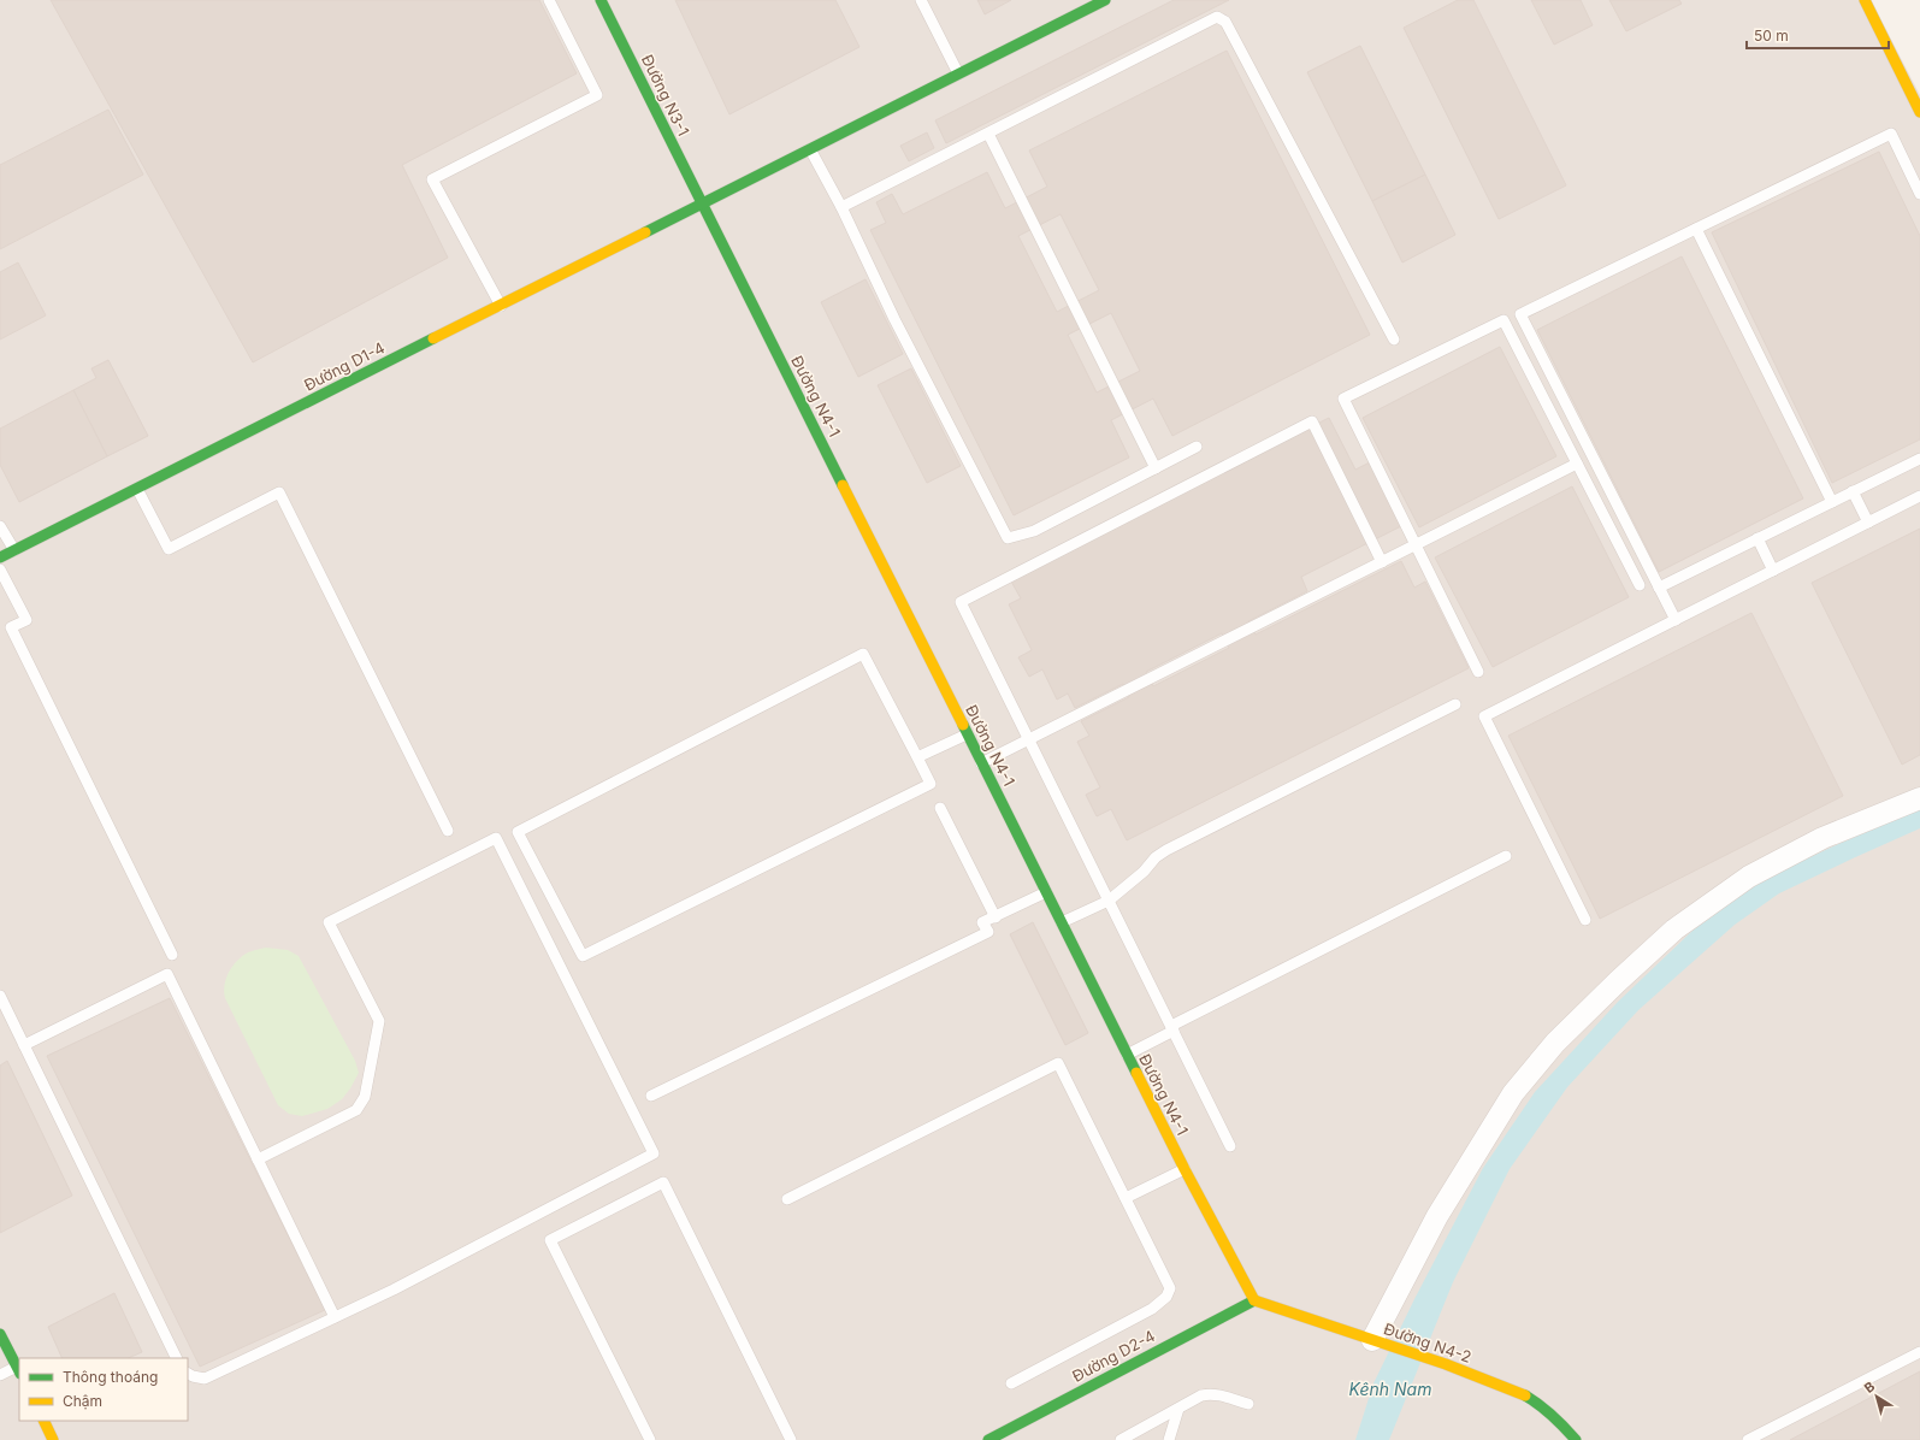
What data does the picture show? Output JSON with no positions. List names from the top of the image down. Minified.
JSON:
{"streets":{"main road":["Đường N3-1","Đường D1-4","Đường N4-1","Đường N4-2","Đường D2-4"]},"crossings":[["Đường N3-1","Đường D1-4"],["Đường N3-1","Đường N4-1"],["Đường D1-4","Đường N4-1"],["Đường N4-1","Đường N4-2"],["Đường N4-1","Đường D2-4"],["Đường N4-2","Đường D2-4"]],"water":["Kênh Nam"],"legend":["Thông thoáng","Chậm"],"scale_bar":"50 m","north":"top left"}
